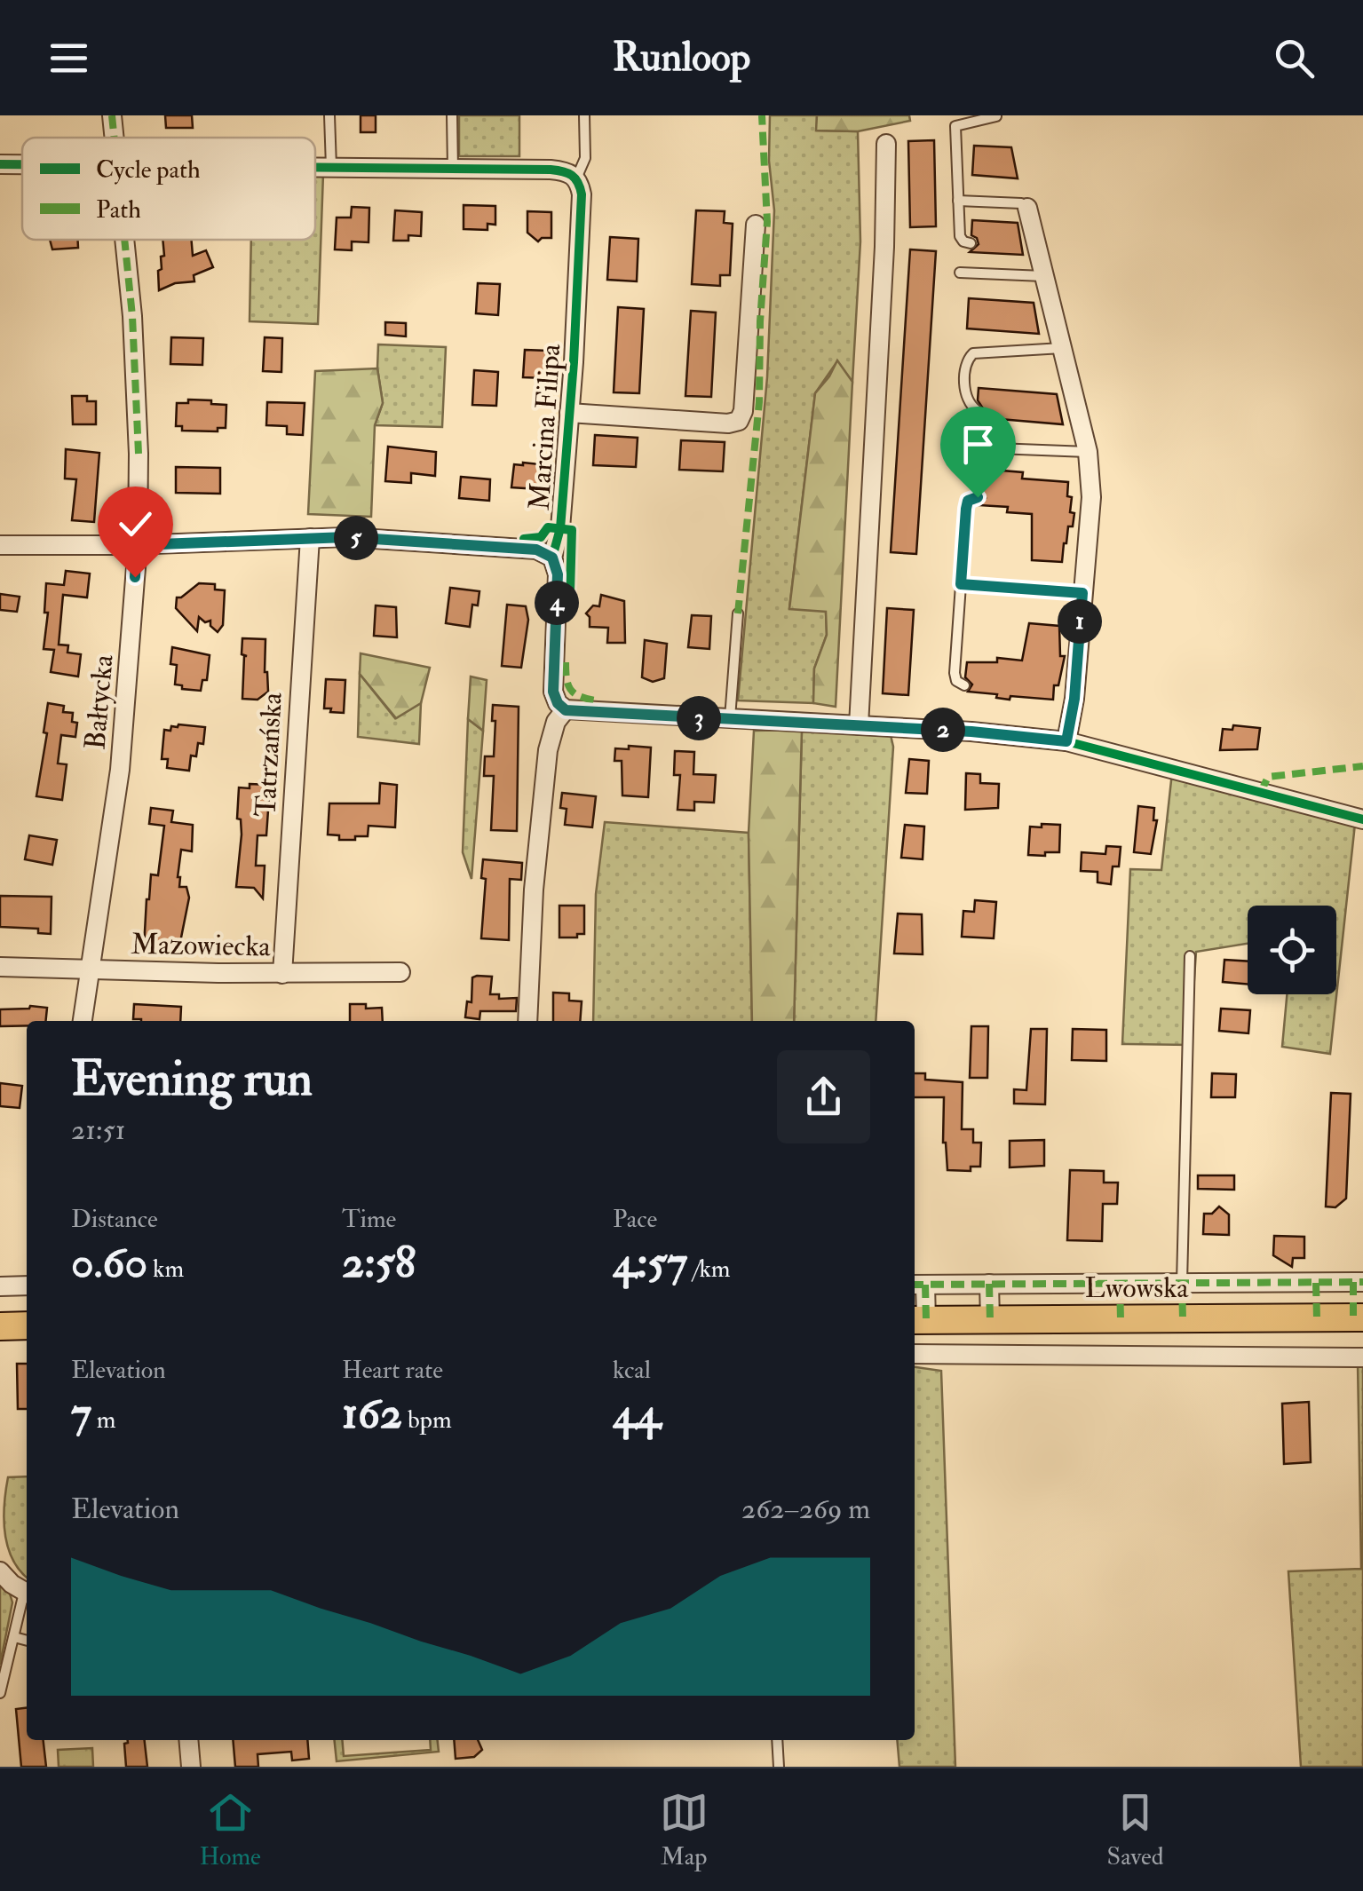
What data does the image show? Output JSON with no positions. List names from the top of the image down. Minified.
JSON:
{"streets":{"main road":["Lwowska"],"street":["Marcina Filipa","Bałtycka","Tatrzańska","Mazowiecka"]},"crossings":[["Bałtycka","Mazowiecka"],["Tatrzańska","Mazowiecka"]],"legend":["Cycle path","Path"],"page":{"header":"Runloop","pins":["5","4","1","3","2"],"heading":["Evening run","21:51"],"stats":[["Distance","0.60 km"],["Time","2:58"],["Pace","4:57 /km"],["Elevation","7 m"],["Heart rate","162 bpm"],["kcal","44"]],"chart":["Elevation","262–269 m"],"tabs":["Home","Map","Saved"]}}
